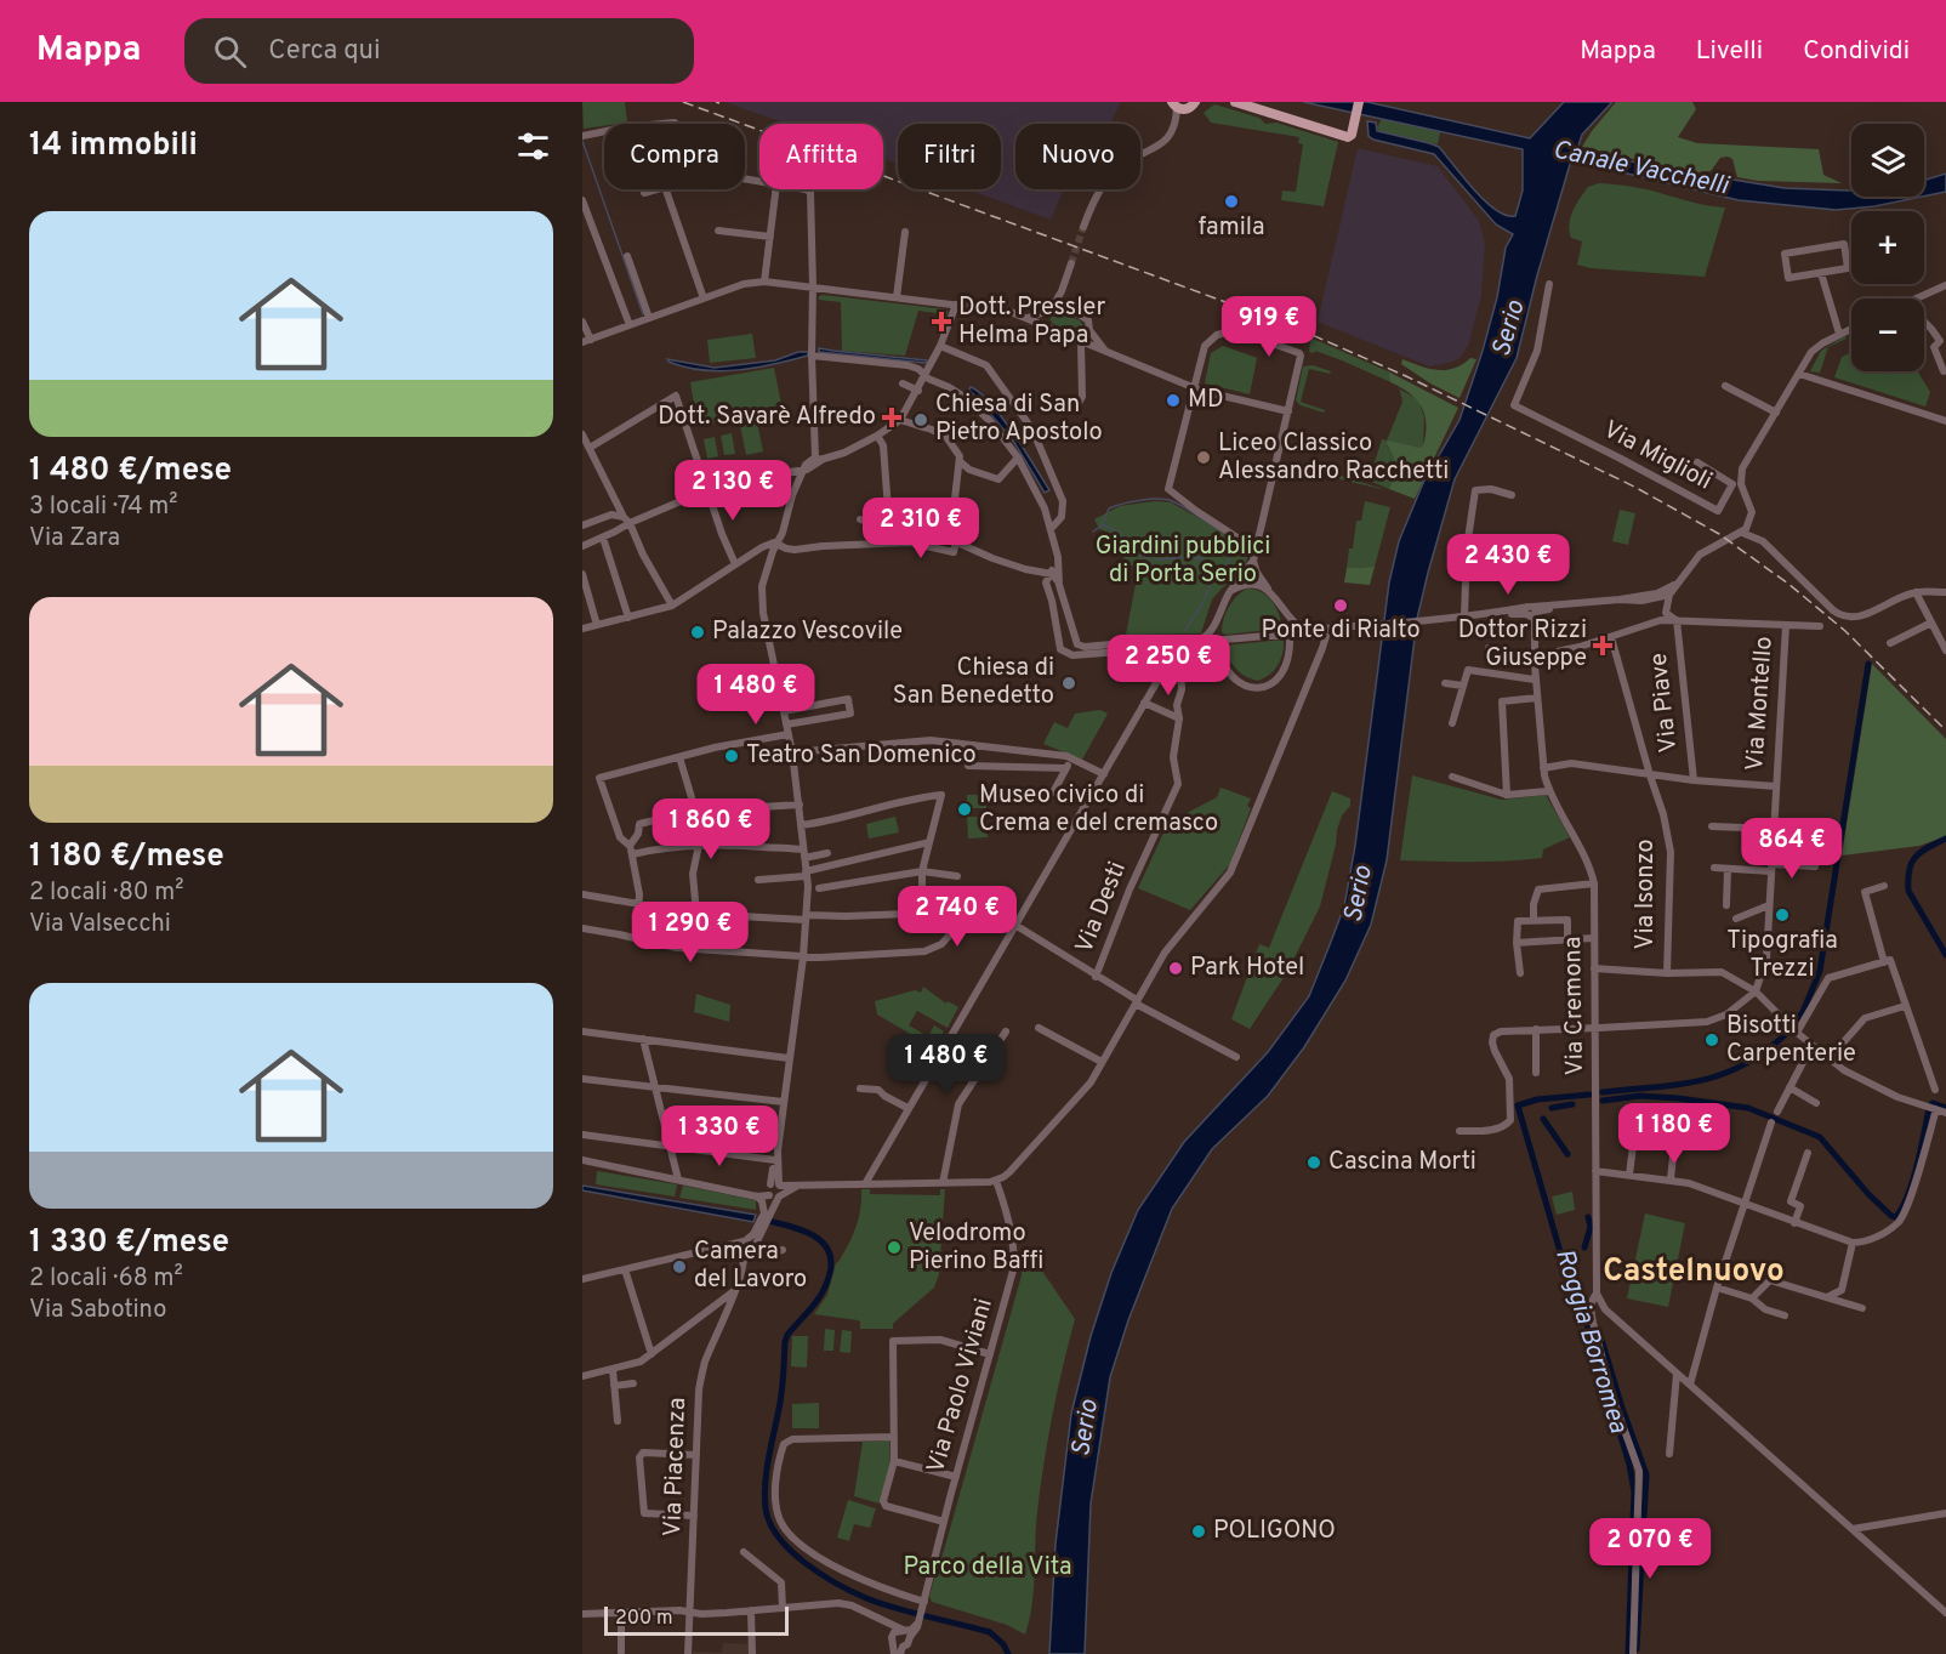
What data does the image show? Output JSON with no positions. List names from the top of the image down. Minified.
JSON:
{"streets":{"street":["Via Miglioli","Via Piave","Via Montello","Via Isonzo","Via Desti","Via Cremona","Via Paolo Viviani","Via Piacenza"]},"districts":["Castelnuovo"],"water":["Canale Vacchelli","Serio","Roggia Borromea"],"parks":["Giardini pubblici di Porta Serio","Parco della Vita"],"places":{"other":["famila","MD","Chiesa di San Pietro Apostolo","Liceo Classico Alessandro Racchetti","Ponte di Rialto","Palazzo Vescovile","Chiesa di San Benedetto","Teatro San Domenico","Museo civico di Crema e del cremasco","Tipografia Trezzi","Park Hotel","Bisotti Carpenterie","Cascina Morti","Velodromo Pierino Baffi","Camera del Lavoro","POLIGONO"],"health":["Dott. Pressler Helma Papa","Dott. Savarè Alfredo","Dottor Rizzi Giuseppe"]},"scale_bar":"200 m","page":{"header":"Mappa","search":"Cerca qui","nav":["Mappa","Livelli","Condividi"],"heading":"14 immobili","map_buttons":["+","−"],"chip":["Compra","Affitta","Filtri","Nuovo"],"list":[{"name":"1 480 €/mese","note":"3 locali · 74 m² · Via Zara"},{"name":"1 180 €/mese","note":"2 locali · 80 m² · Via Valsecchi"},{"name":"1 330 €/mese","note":"2 locali · 68 m² · Via Sabotino"}],"price":["919 €","2 130 €","2 310 €","2 430 €","2 250 €","1 480 €","1 860 €","864 €","2 740 €","1 290 €","1 480 €","1 180 €","1 330 €","2 070 €"],"scale":"200 m"}}
